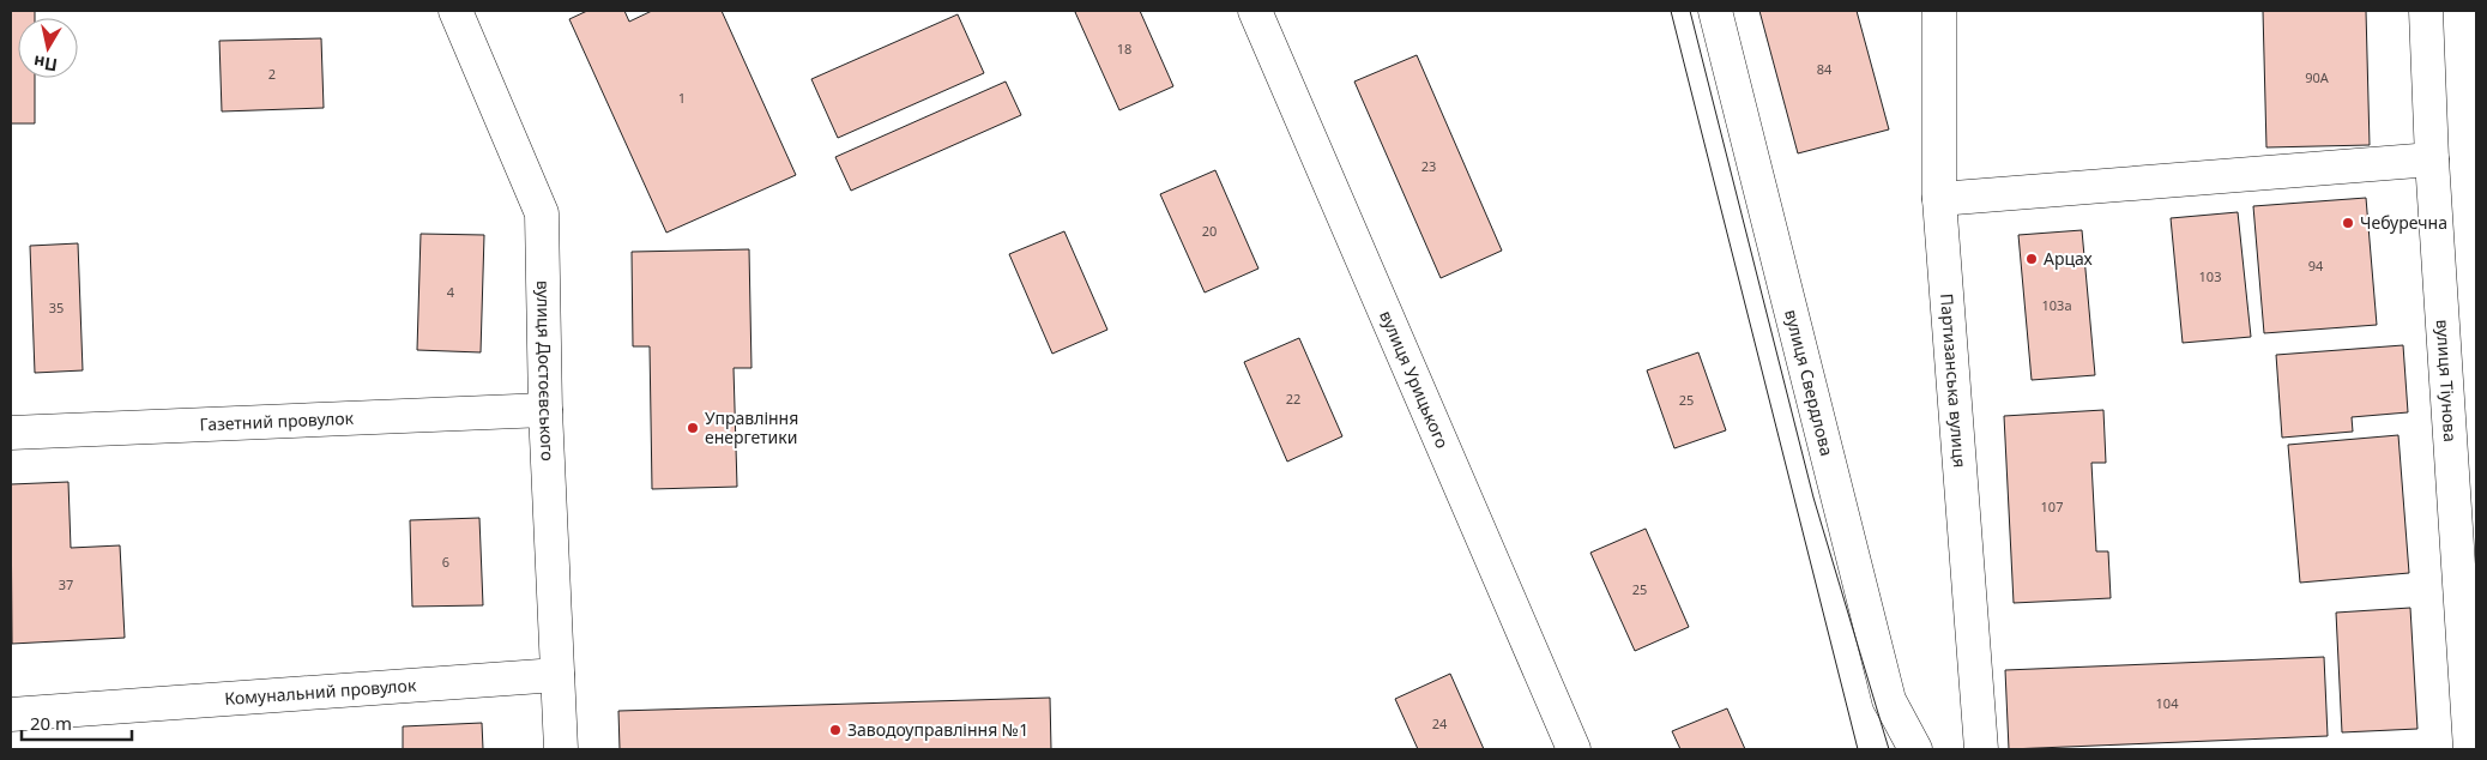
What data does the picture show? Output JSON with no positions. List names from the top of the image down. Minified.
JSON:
{"streets":{"street":["вулиця Достоєвського","вулиця Урицького","Партизанська вулиця","вулиця Тіунова","вулиця Свердлова","Газетний провулок","Комунальний провулок"]},"crossings":[["вулиця Достоєвського","Газетний провулок"],["вулиця Достоєвського","Комунальний провулок"]],"places":["Чебуречна","Арцах","Управління енергетики","Заводоуправління №1"],"house_numbers":["18","84","2","90А","1","23","20","94","103","4","103а","35","22","25","107","6","37","25","104","24"],"scale_bar":"20 m","north":"bottom"}
